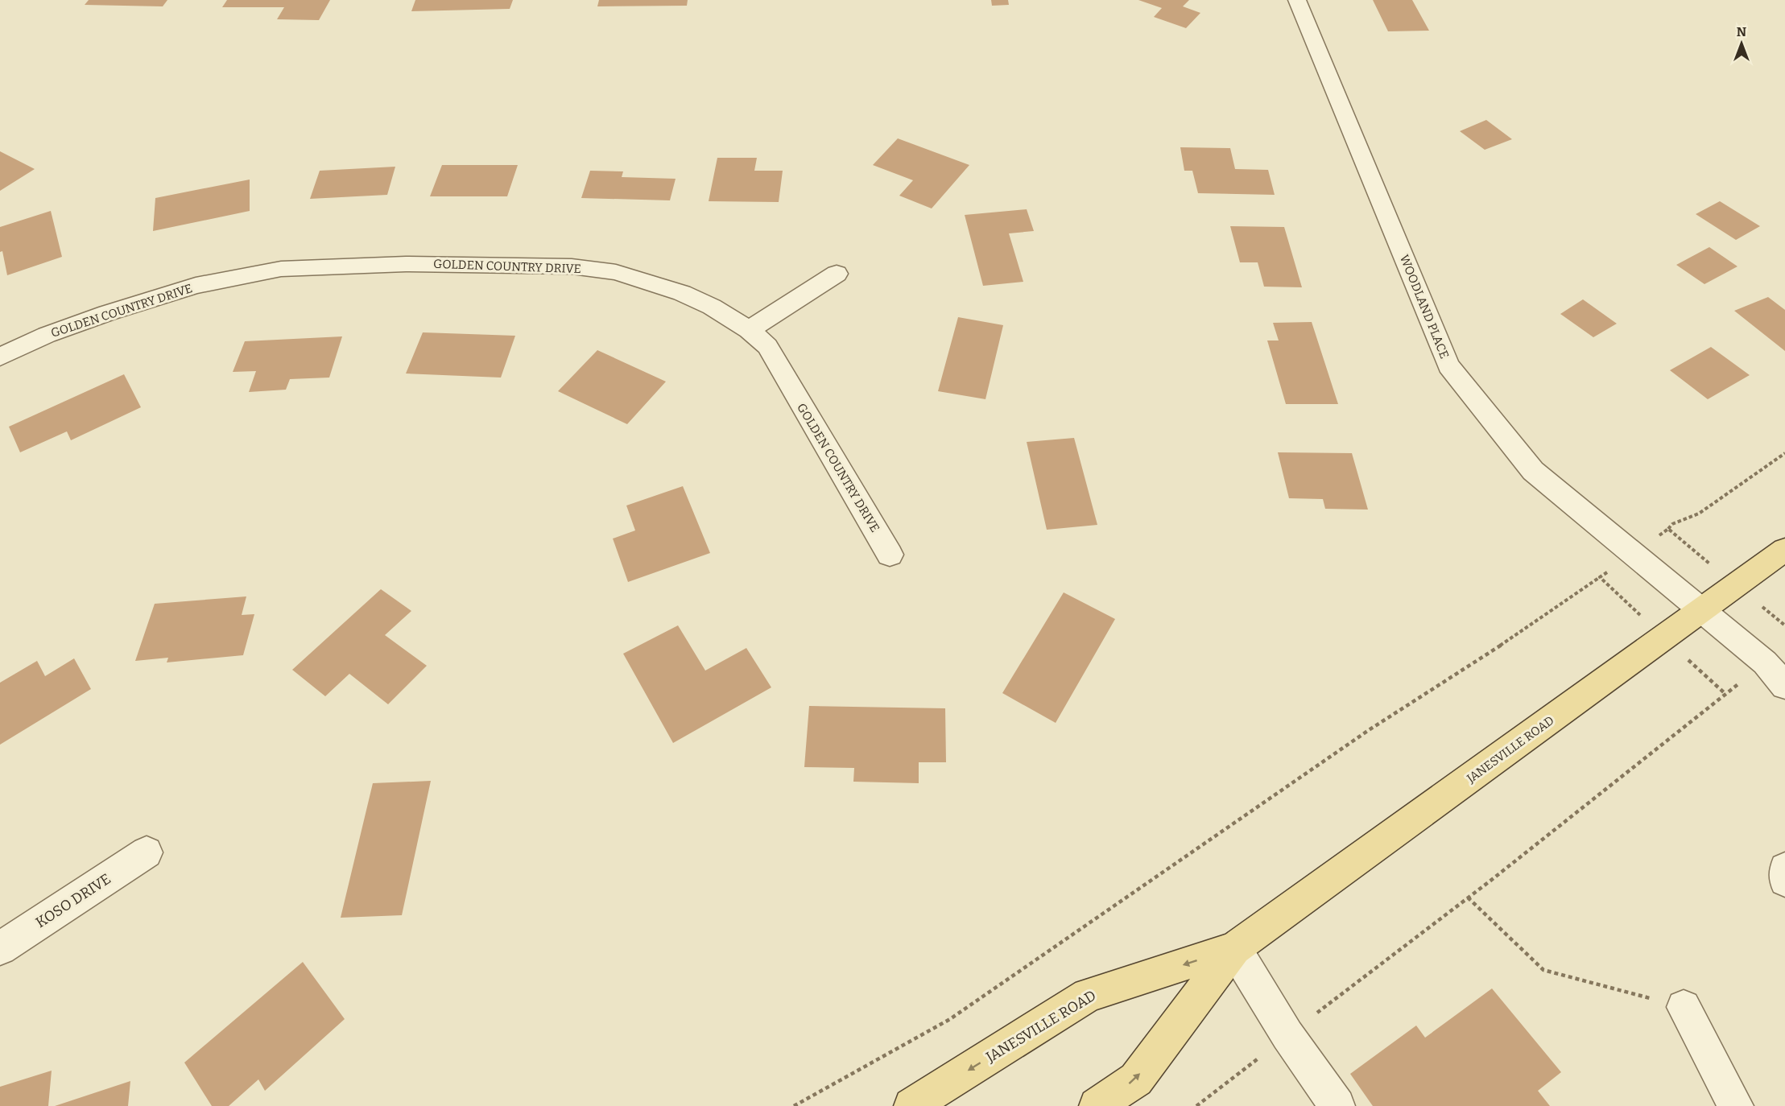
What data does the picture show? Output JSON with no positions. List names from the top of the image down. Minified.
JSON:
{"streets":{"main road":["JANESVILLE ROAD"],"street":["GOLDEN COUNTRY DRIVE","WOODLAND PLACE","KOSO DRIVE"]},"crossings":[["WOODLAND PLACE","JANESVILLE ROAD"]],"north":"top"}
